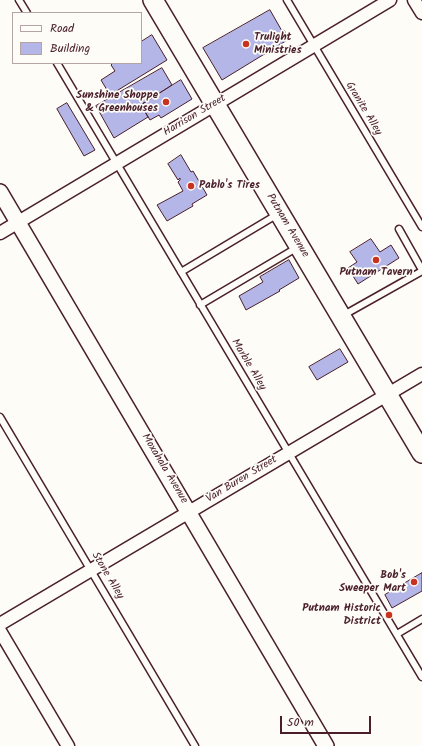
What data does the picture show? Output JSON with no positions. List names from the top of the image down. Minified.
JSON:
{"streets":{"main road":["Putnam Avenue"],"street":["Harrison Street","Moxahala Avenue","Van Buren Street"],"lane":["Granite Alley","Marble Alley","Stone Alley"]},"crossings":[["Granite Alley","Harrison Street"],["Harrison Street","Putnam Avenue"],["Harrison Street","Marble Alley"],["Harrison Street","Moxahala Avenue"],["Putnam Avenue","Van Buren Street"],["Marble Alley","Van Buren Street"],["Moxahala Avenue","Van Buren Street"],["Van Buren Street","Stone Alley"]],"places":["Trulight Ministries","Sunshine Shoppe & Greenhouses","Pablo's Tires","Putnam Tavern","Bob's Sweeper Mart","Putnam Historic District"],"legend":["Road","Building"],"scale_bar":"50 m"}
